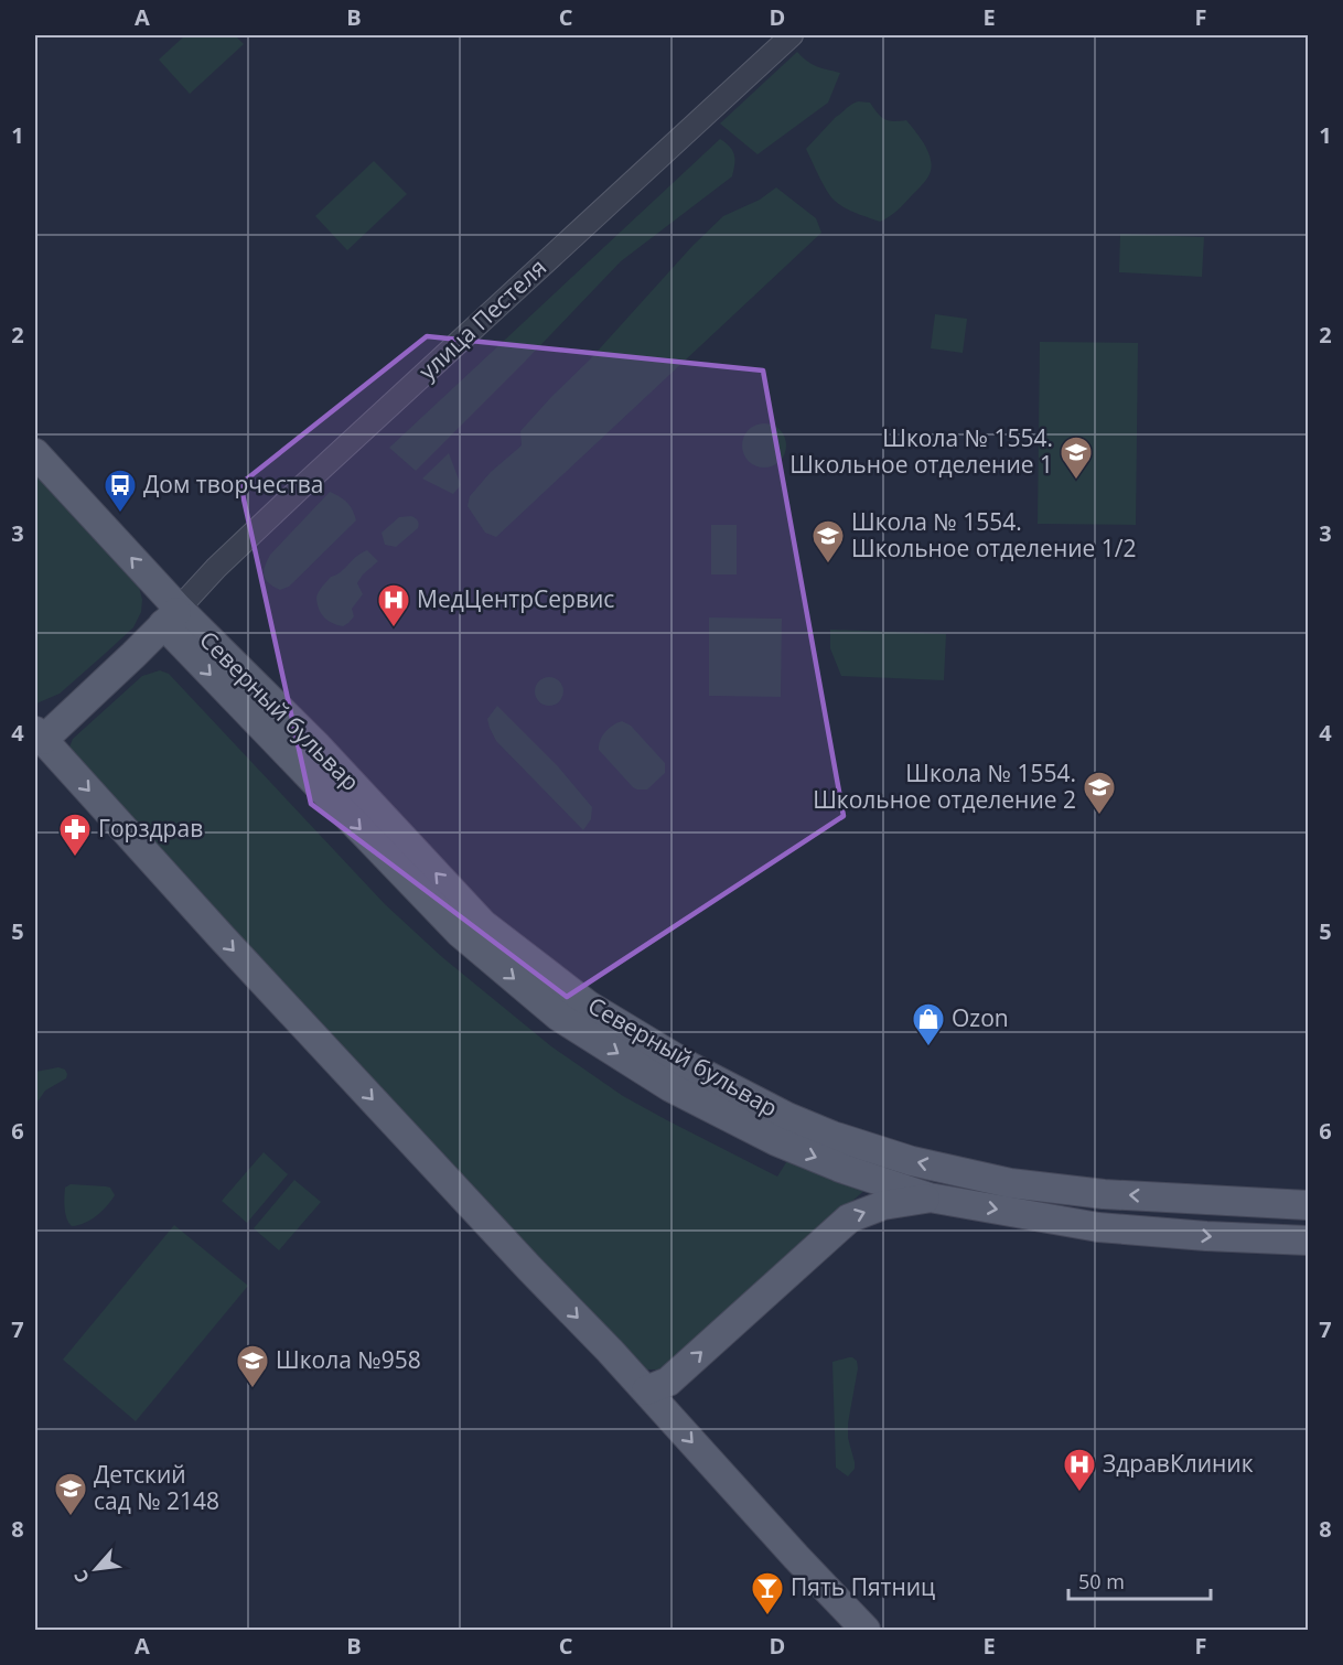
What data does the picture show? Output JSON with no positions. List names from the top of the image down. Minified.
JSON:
{"streets":{"main road":["Северный бульвар"],"street":["улица Пестеля"]},"crossings":[["улица Пестеля","Северный бульвар"]],"places":{"school or university":["Школа № 1554. Школьное отделение 1","Школа № 1554. Школьное отделение 1/2","Школа № 1554. Школьное отделение 2","Школа №958","Детский сад № 2148"],"bus stop":["Дом творчества"],"hospital":["МедЦентрСервис","ЗдравКлиник"],"pharmacy":["Горздрав"],"shop":["Ozon"],"bar":["Пять Пятниц"]},"scale_bar":"50 m","north":"bottom left","grid":{"columns":["A","B","C","D","E","F"],"rows":["1","2","3","4","5","6","7","8"]}}
